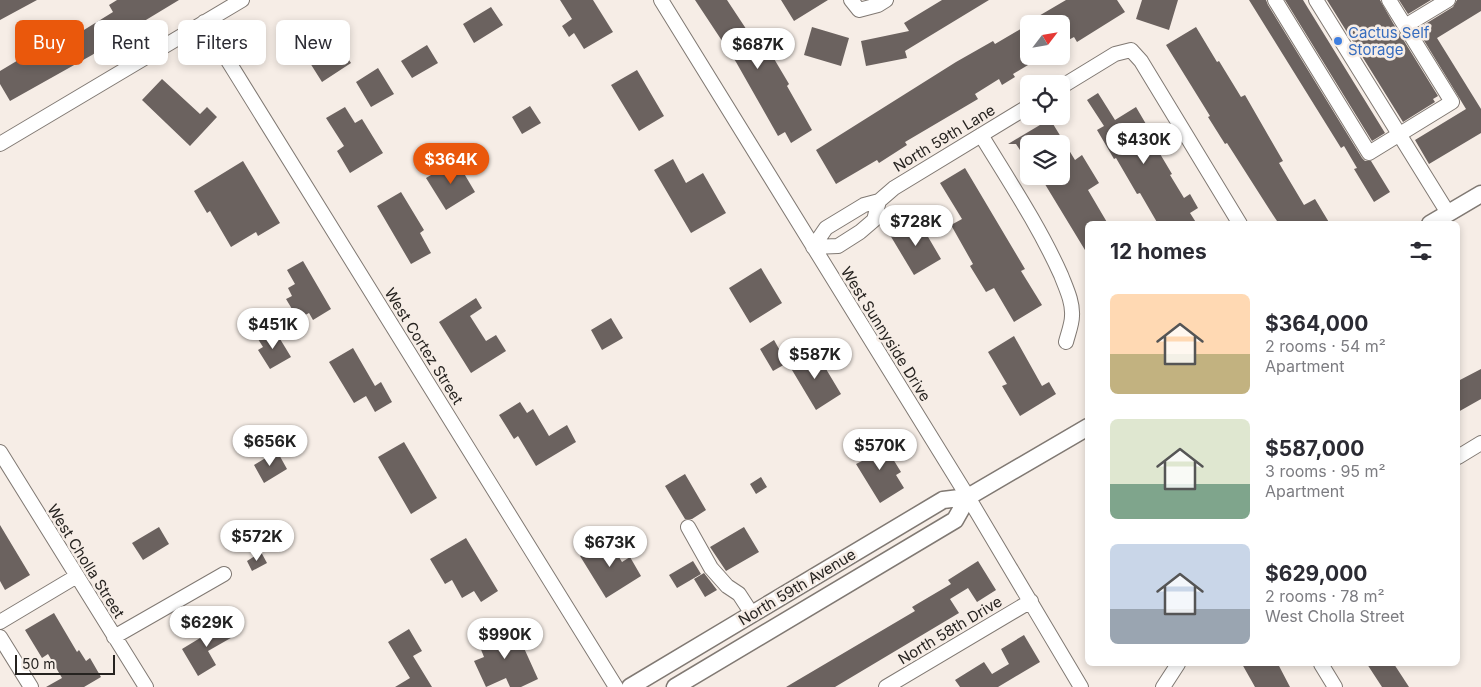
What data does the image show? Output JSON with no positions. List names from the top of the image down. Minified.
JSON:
{"streets":{"main road":["North 59th Avenue"],"street":["North 59th Lane","West Sunnyside Drive","West Cortez Street","West Cholla Street","North 58th Drive"]},"crossings":[["North 59th Lane","West Sunnyside Drive"],["West Sunnyside Drive","North 59th Avenue"],["West Sunnyside Drive","North 58th Drive"]],"places":["Cactus Self Storage"],"scale_bar":"50 m","north":"top right","page":{"chip":["Buy","Rent","Filters","New"],"price":["$687K","$430K","$364K","$728K","$451K","$587K","$656K","$570K","$572K","$673K","$629K","$990K"],"heading":"12 homes","list":[{"name":"$364,000","note":"2 rooms · 54 m² · Apartment"},{"name":"$587,000","note":"3 rooms · 95 m² · Apartment"},{"name":"$629,000","note":"2 rooms · 78 m² · West Cholla Street"}],"scale":"50 m"}}
